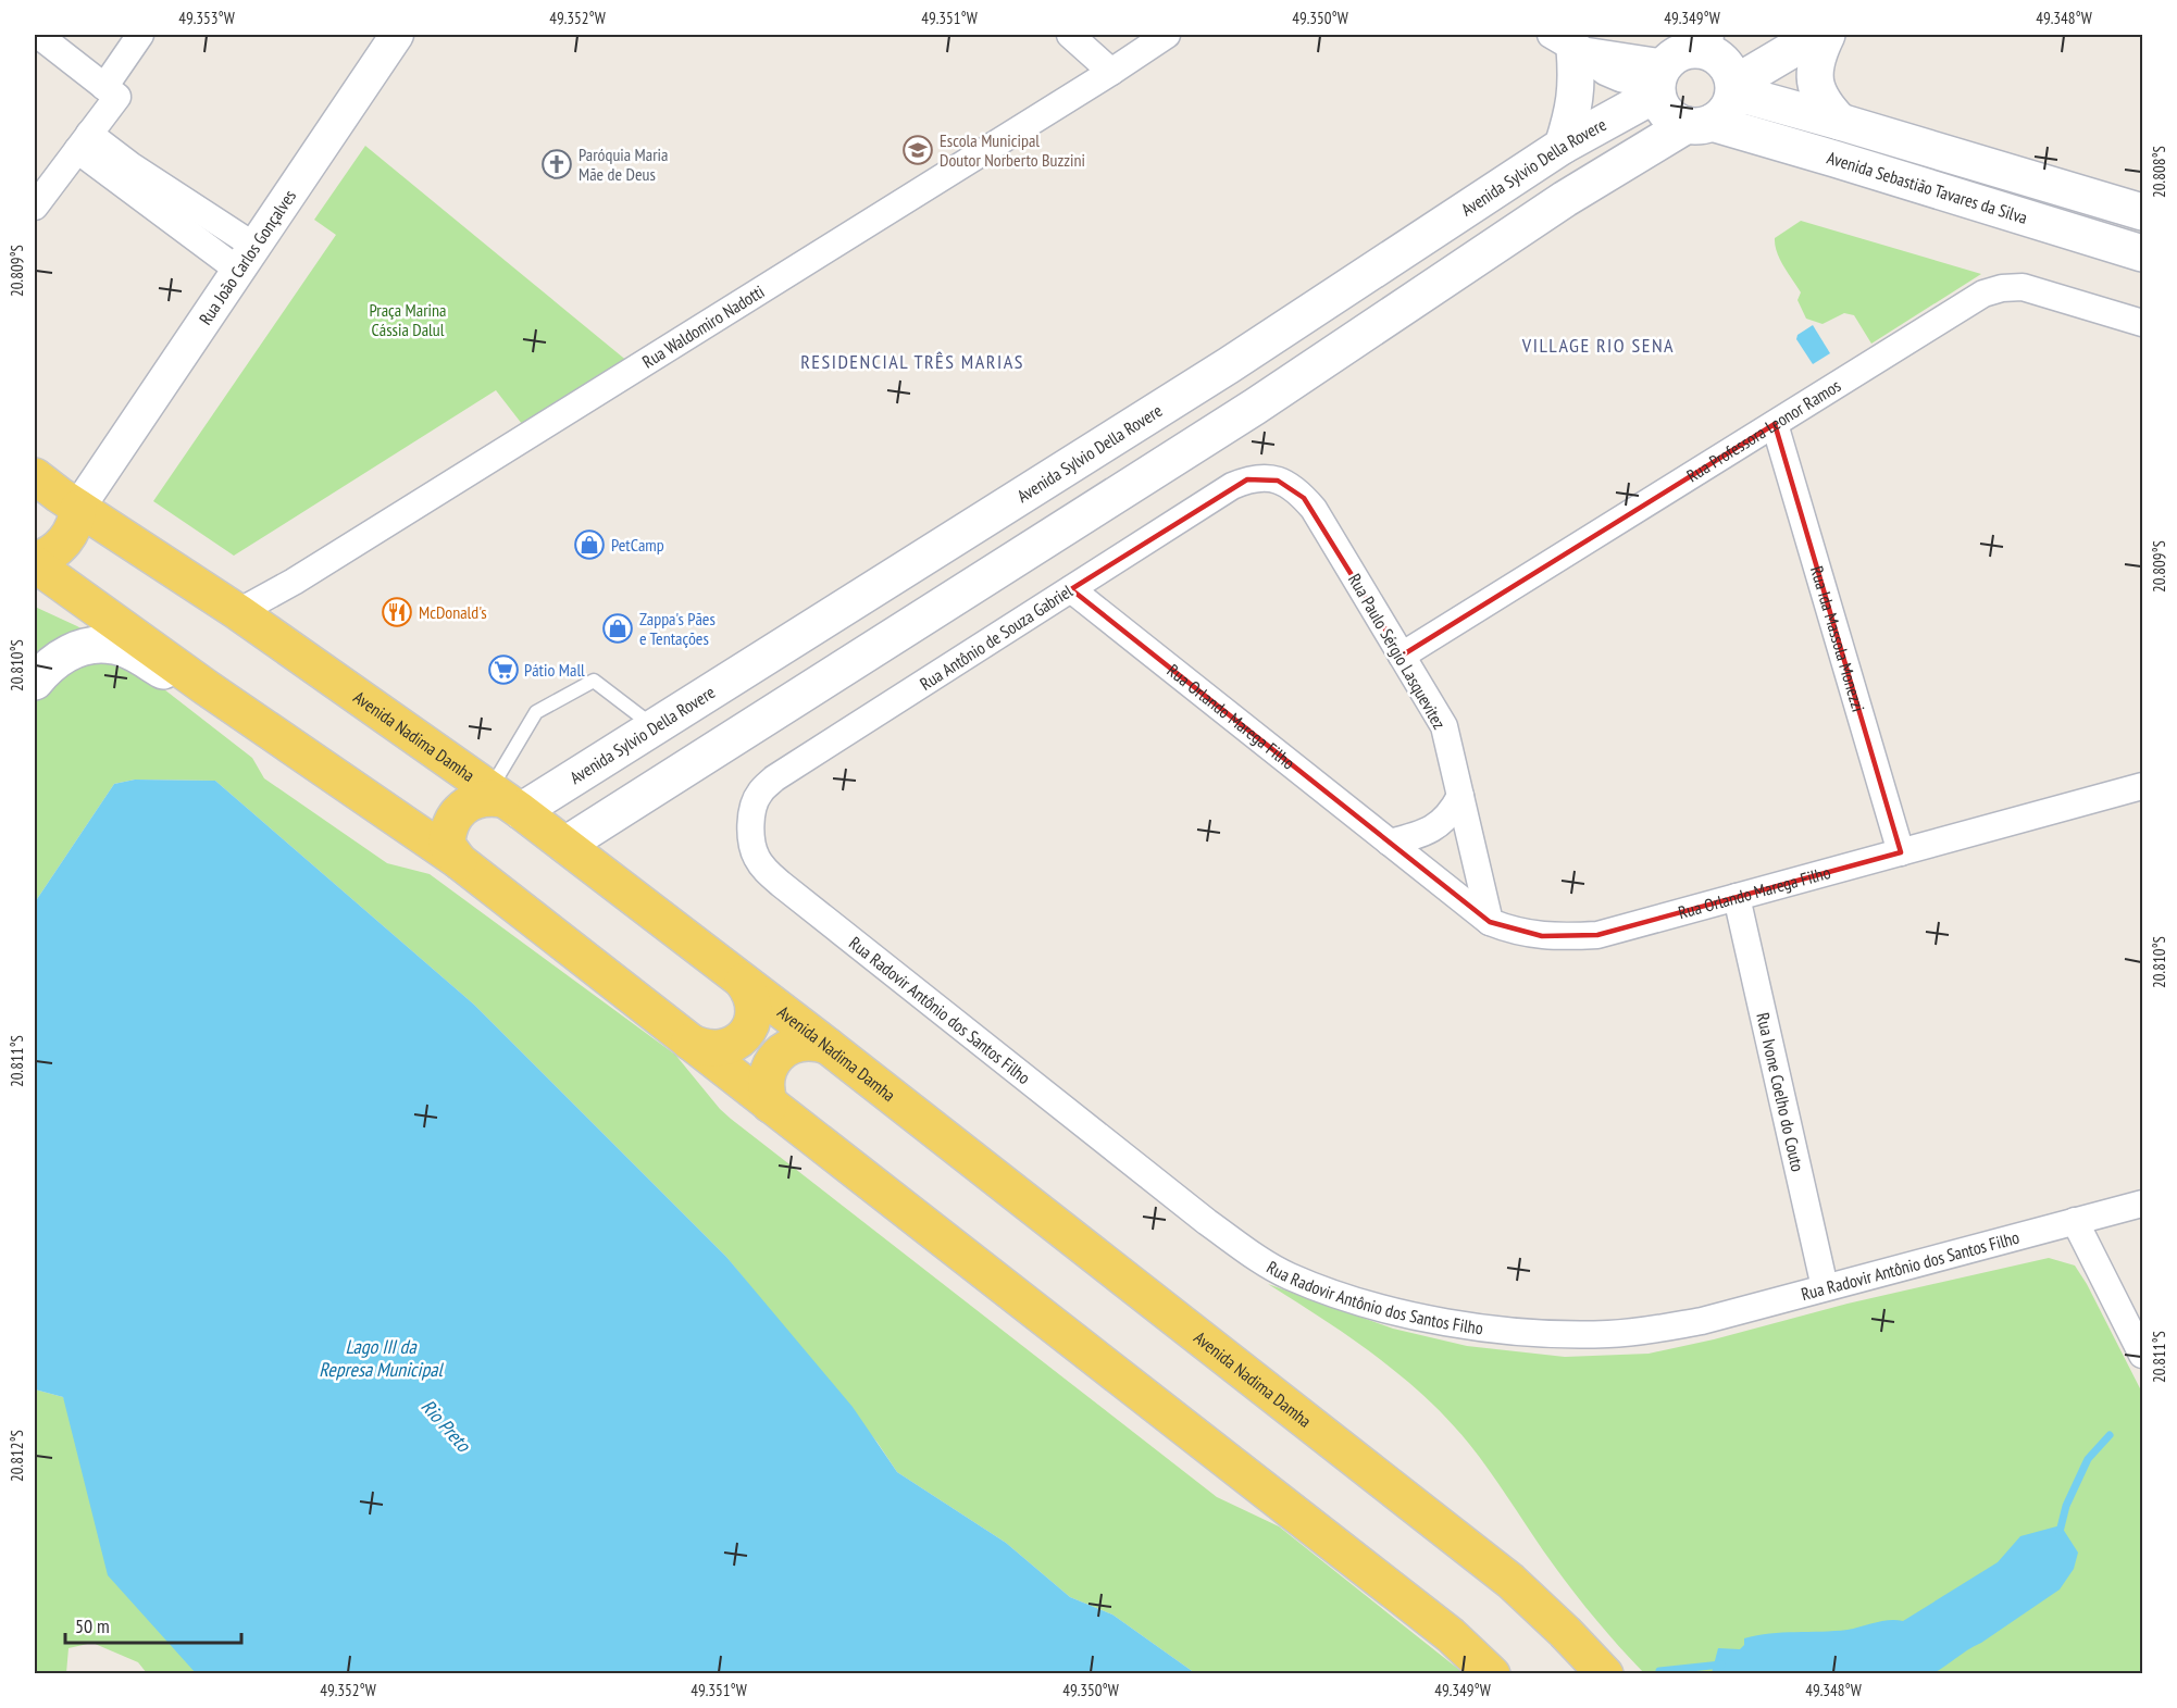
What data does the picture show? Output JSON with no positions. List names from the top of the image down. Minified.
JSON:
{"streets":{"main road":["Avenida Sylvio Della Rovere","Avenida Sebastião Tavares da Silva","Avenida Nadima Damha"],"street":["Rua João Carlos Gonçalves","Rua Waldomiro Nadotti","Rua Professora Leonor Ramos","Rua Antônio de Souza Gabriel","Rua Ida Massola Monezzi","Rua Paulo Sérgio Lasquevitez","Rua Orlando Marega Filho","Rua Radovir Antônio dos Santos Filho","Rua Ivone Coelho do Couto"]},"crossings":[["Avenida Sylvio Della Rovere","Avenida Sebastião Tavares da Silva"],["Avenida Sylvio Della Rovere","Avenida Nadima Damha"],["Rua João Carlos Gonçalves","Avenida Nadima Damha"],["Rua Waldomiro Nadotti","Avenida Nadima Damha"],["Rua Professora Leonor Ramos","Rua Ida Massola Monezzi"],["Rua Professora Leonor Ramos","Rua Paulo Sérgio Lasquevitez"],["Rua Antônio de Souza Gabriel","Rua Paulo Sérgio Lasquevitez"],["Rua Antônio de Souza Gabriel","Rua Orlando Marega Filho"],["Rua Antônio de Souza Gabriel","Rua Radovir Antônio dos Santos Filho"],["Rua Ida Massola Monezzi","Rua Orlando Marega Filho"],["Rua Paulo Sérgio Lasquevitez","Rua Orlando Marega Filho"],["Rua Orlando Marega Filho","Rua Ivone Coelho do Couto"],["Rua Radovir Antônio dos Santos Filho","Rua Ivone Coelho do Couto"]],"districts":["VILLAGE RIO SENA","RESIDENCIAL TRÊS MARIAS"],"water":["Lago III da Represa Municipal","Rio Preto"],"parks":["Praça Marina Cássia Dalul"],"places":{"school or university":["Escola Municipal Doutor Norberto Buzzini"],"church":["Paróquia Maria Mãe de Deus"],"shop":["PetCamp","Zappa's Pães e Tentações"],"restaurant":["McDonald's"],"supermarket":["Pátio Mall"]},"scale_bar":"50 m","coordinates":["49.353°W","49.352°W","49.351°W","49.350°W","49.349°W","49.348°W","20.808°S","20.809°S","20.810°S","20.811°S","20.812°S"]}
